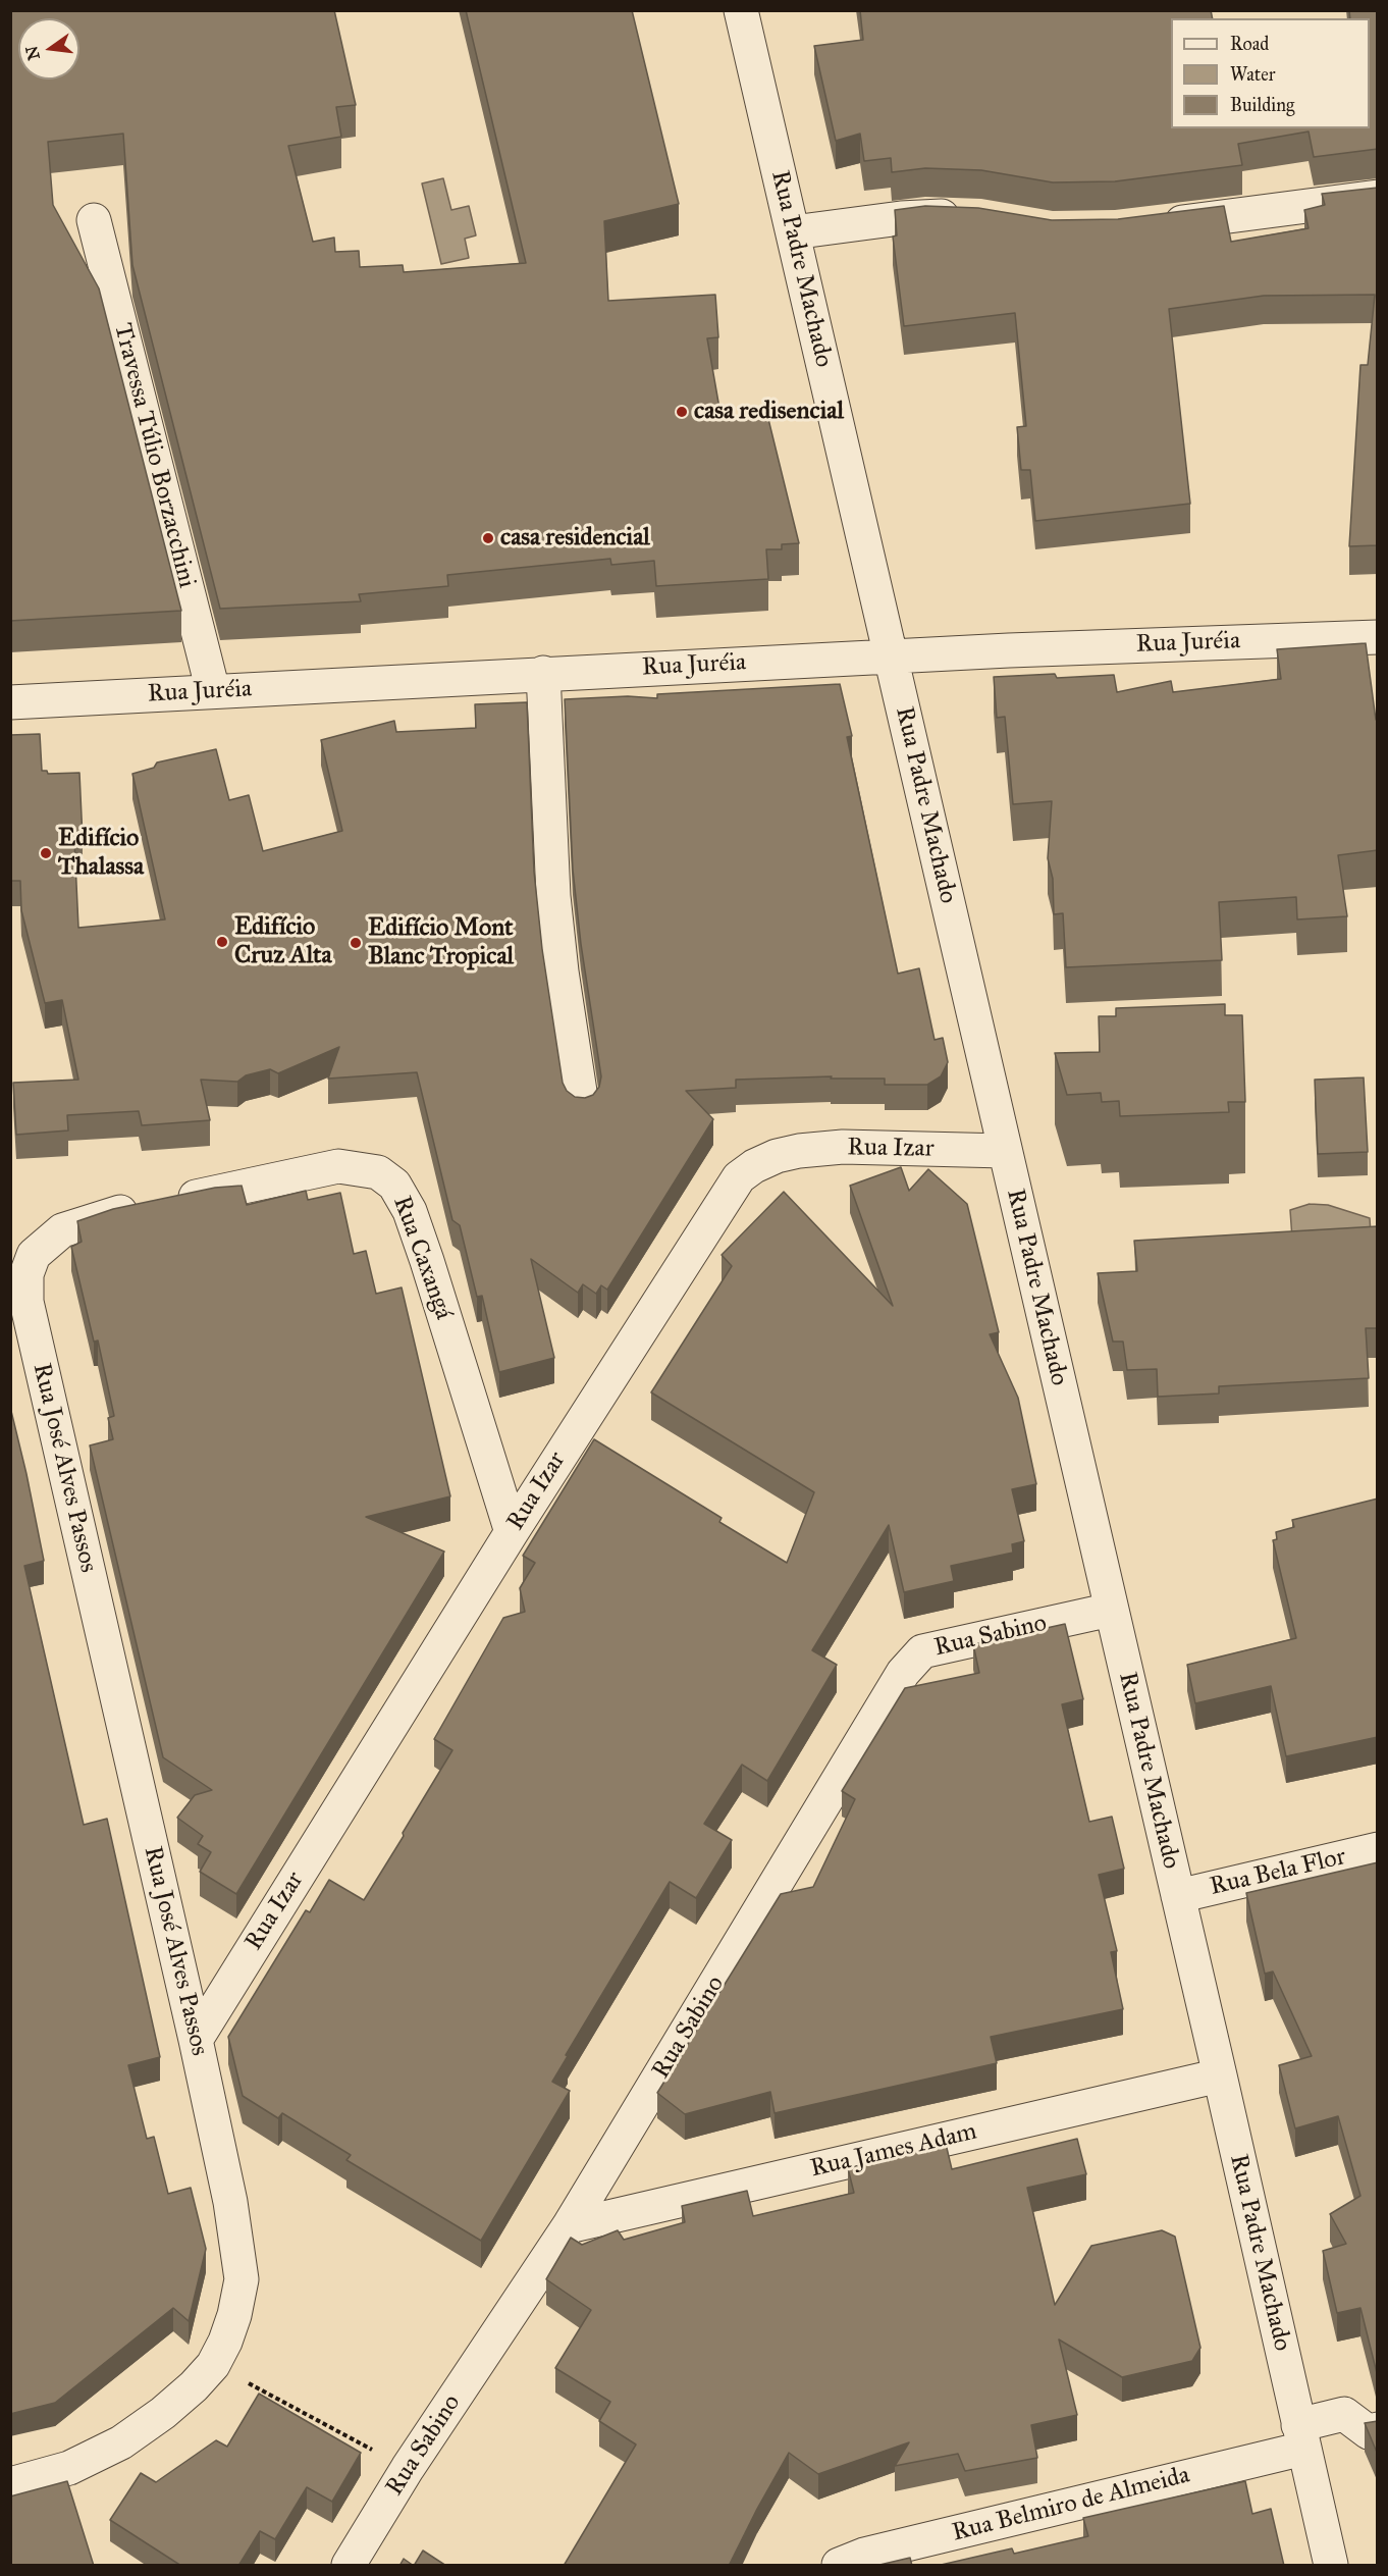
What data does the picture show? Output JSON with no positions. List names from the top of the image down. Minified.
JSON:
{"streets":{"street":["Rua Padre Machado","Travessa Túlio Borzacchini","Rua Juréia","Rua Izar","Rua Caxangá","Rua José Alves Passos","Rua Sabino","Rua Bela Flor","Rua James Adam","Rua Belmiro de Almeida"]},"crossings":[["Rua Padre Machado","Rua Juréia"],["Rua Padre Machado","Rua Izar"],["Rua Padre Machado","Rua Sabino"],["Rua Padre Machado","Rua Bela Flor"],["Rua Padre Machado","Rua James Adam"],["Rua Padre Machado","Rua Belmiro de Almeida"],["Travessa Túlio Borzacchini","Rua Juréia"],["Rua Izar","Rua Caxangá"],["Rua Izar","Rua José Alves Passos"],["Rua Caxangá","Rua José Alves Passos"],["Rua Sabino","Rua James Adam"]],"places":["casa redisencial","casa residencial","Edifício Thalassa","Edifício Cruz Alta","Edifício Mont Blanc Tropical"],"legend":["Road","Water","Building"],"north":"left"}
